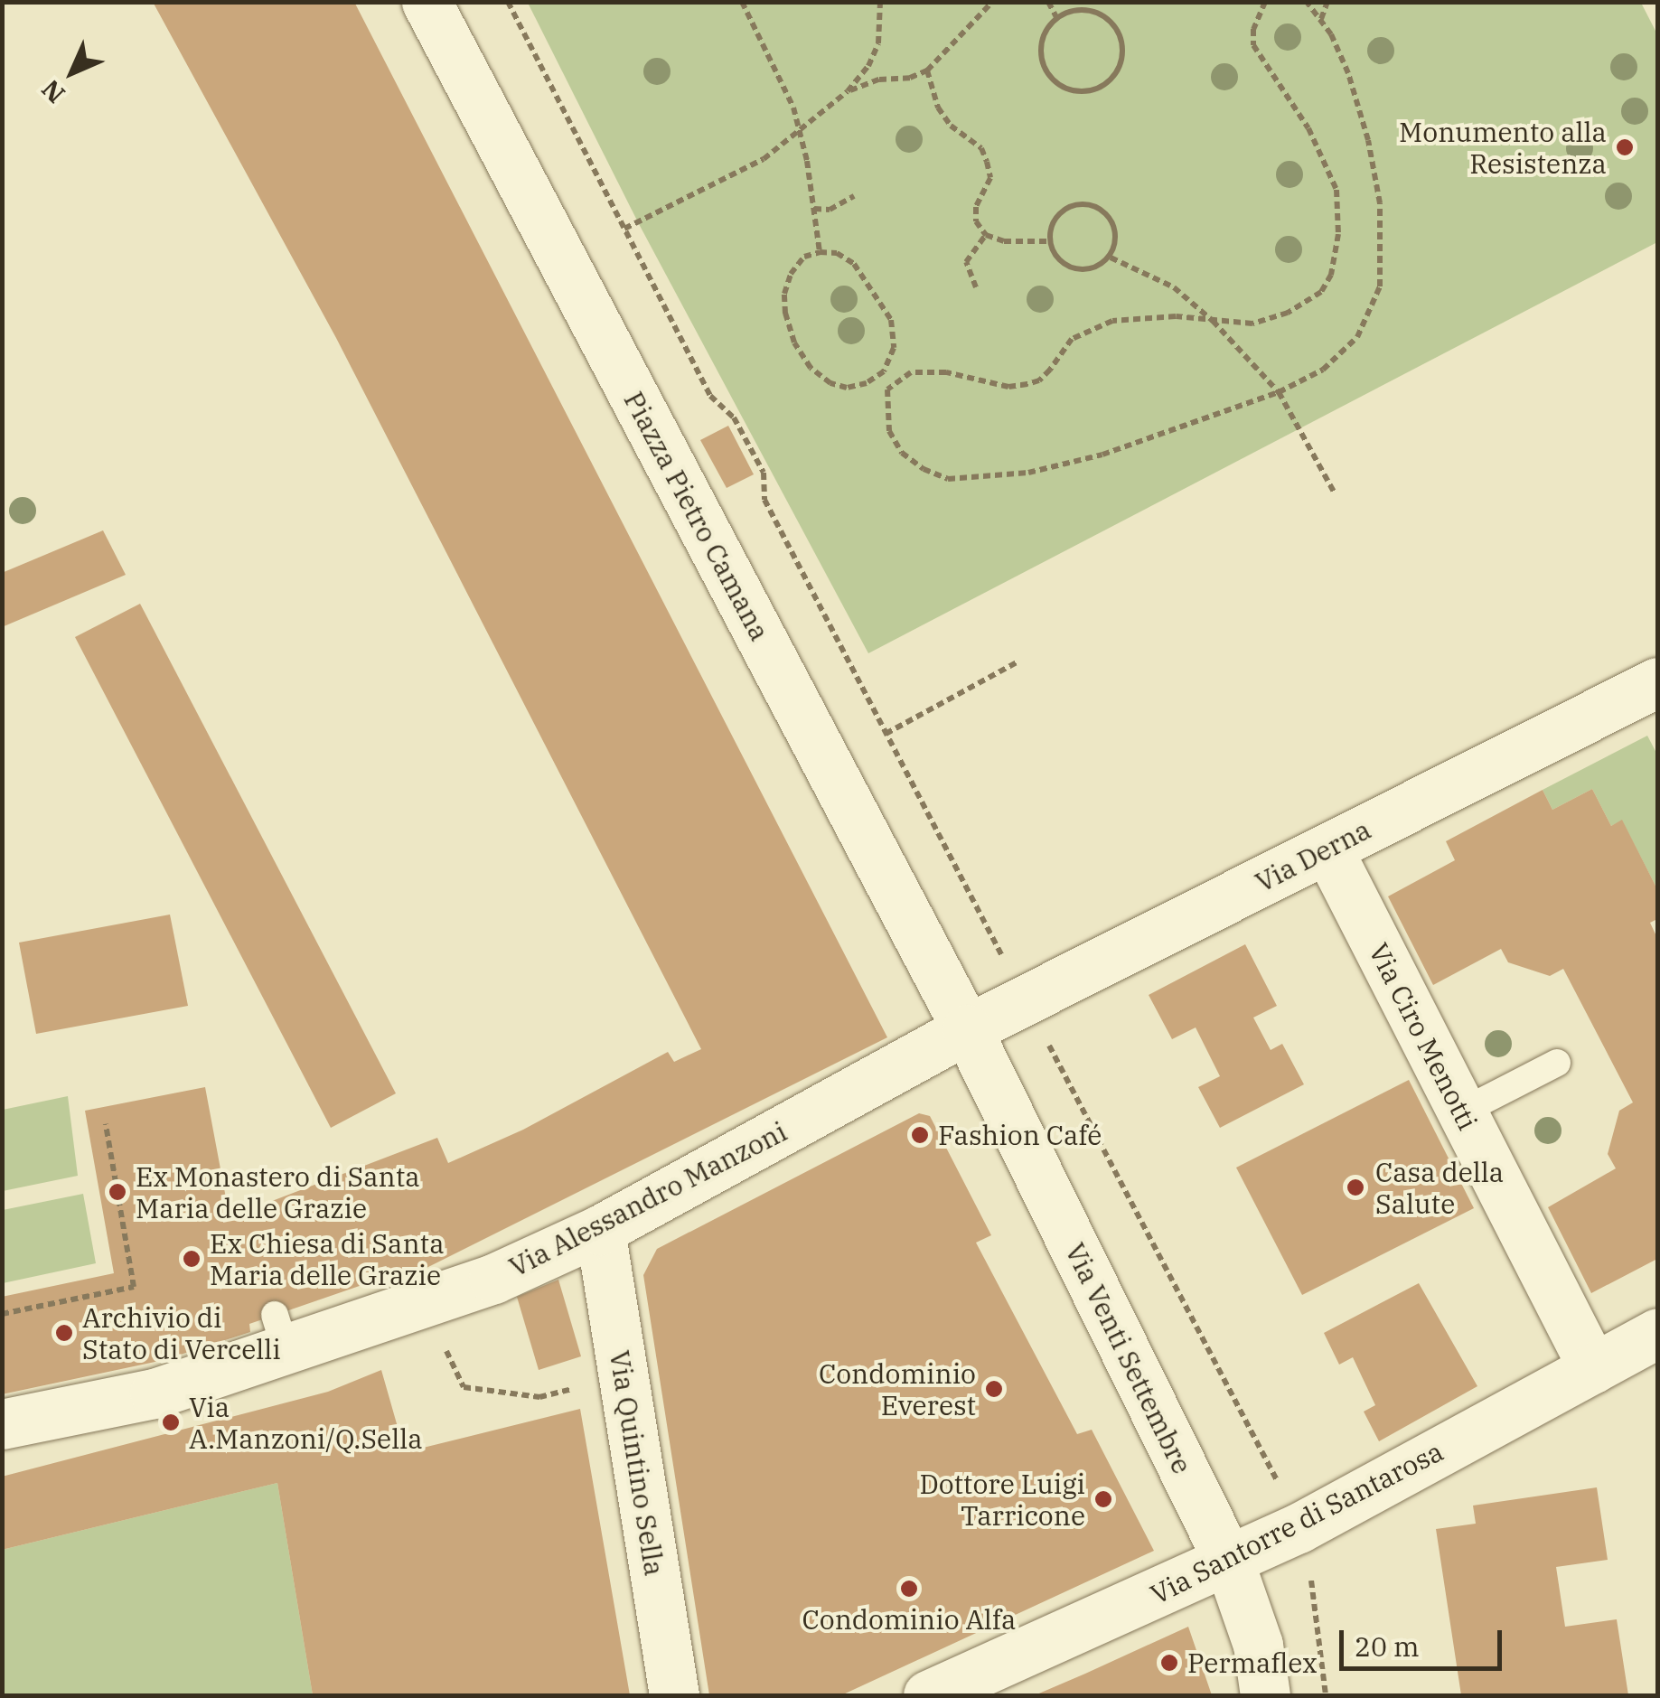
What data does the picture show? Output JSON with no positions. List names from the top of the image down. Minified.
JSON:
{"streets":{"street":["Piazza Pietro Camana","Via Derna","Via Ciro Menotti","Via Alessandro Manzoni","Via Venti Settembre","Via Quintino Sella","Via Santorre di Santarosa"]},"crossings":[["Piazza Pietro Camana","Via Derna"],["Piazza Pietro Camana","Via Alessandro Manzoni"],["Piazza Pietro Camana","Via Venti Settembre"],["Via Derna","Via Ciro Menotti"],["Via Derna","Via Alessandro Manzoni"],["Via Derna","Via Venti Settembre"],["Via Ciro Menotti","Via Santorre di Santarosa"],["Via Alessandro Manzoni","Via Venti Settembre"],["Via Alessandro Manzoni","Via Quintino Sella"],["Via Venti Settembre","Via Santorre di Santarosa"]],"places":["Monumento alla Resistenza","Fashion Café","Casa della Salute","Ex Monastero di Santa Maria delle Grazie","Ex Chiesa di Santa Maria delle Grazie","Archivio di Stato di Vercelli","Condominio Everest","Via A.Manzoni/Q.Sella","Dottore Luigi Tarricone","Condominio Alfa","Permaflex"],"scale_bar":"20 m","north":"bottom left"}
